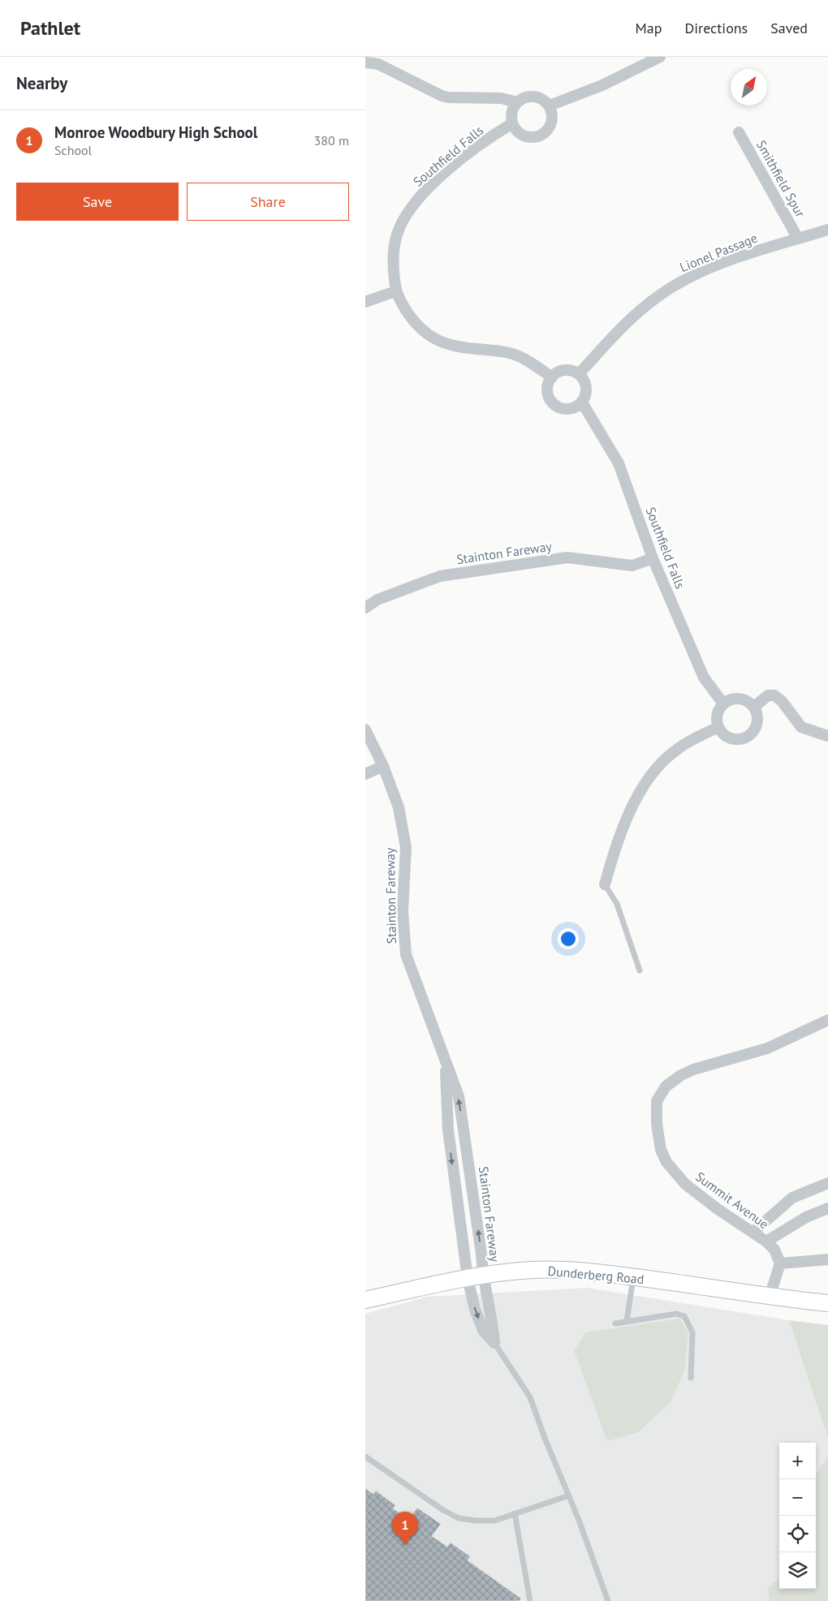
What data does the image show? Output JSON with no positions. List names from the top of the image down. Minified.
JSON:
{"streets":{"street":["Southfield Falls","Smithfield Spur","Lionel Passage","Stainton Fareway","Summit Avenue","Dunderberg Road"]},"crossings":[["Southfield Falls","Lionel Passage"],["Southfield Falls","Stainton Fareway"],["Smithfield Spur","Lionel Passage"],["Stainton Fareway","Dunderberg Road"]],"north":"top right","page":{"header":"Pathlet","nav":["Map","Directions","Saved"],"heading":"Nearby","list":[{"mark":"1","name":"Monroe Woodbury High School","note":"School","value":"380 m"}],"buttons":["Save","Share"],"map_buttons":["+","−"],"pins":"1"}}
